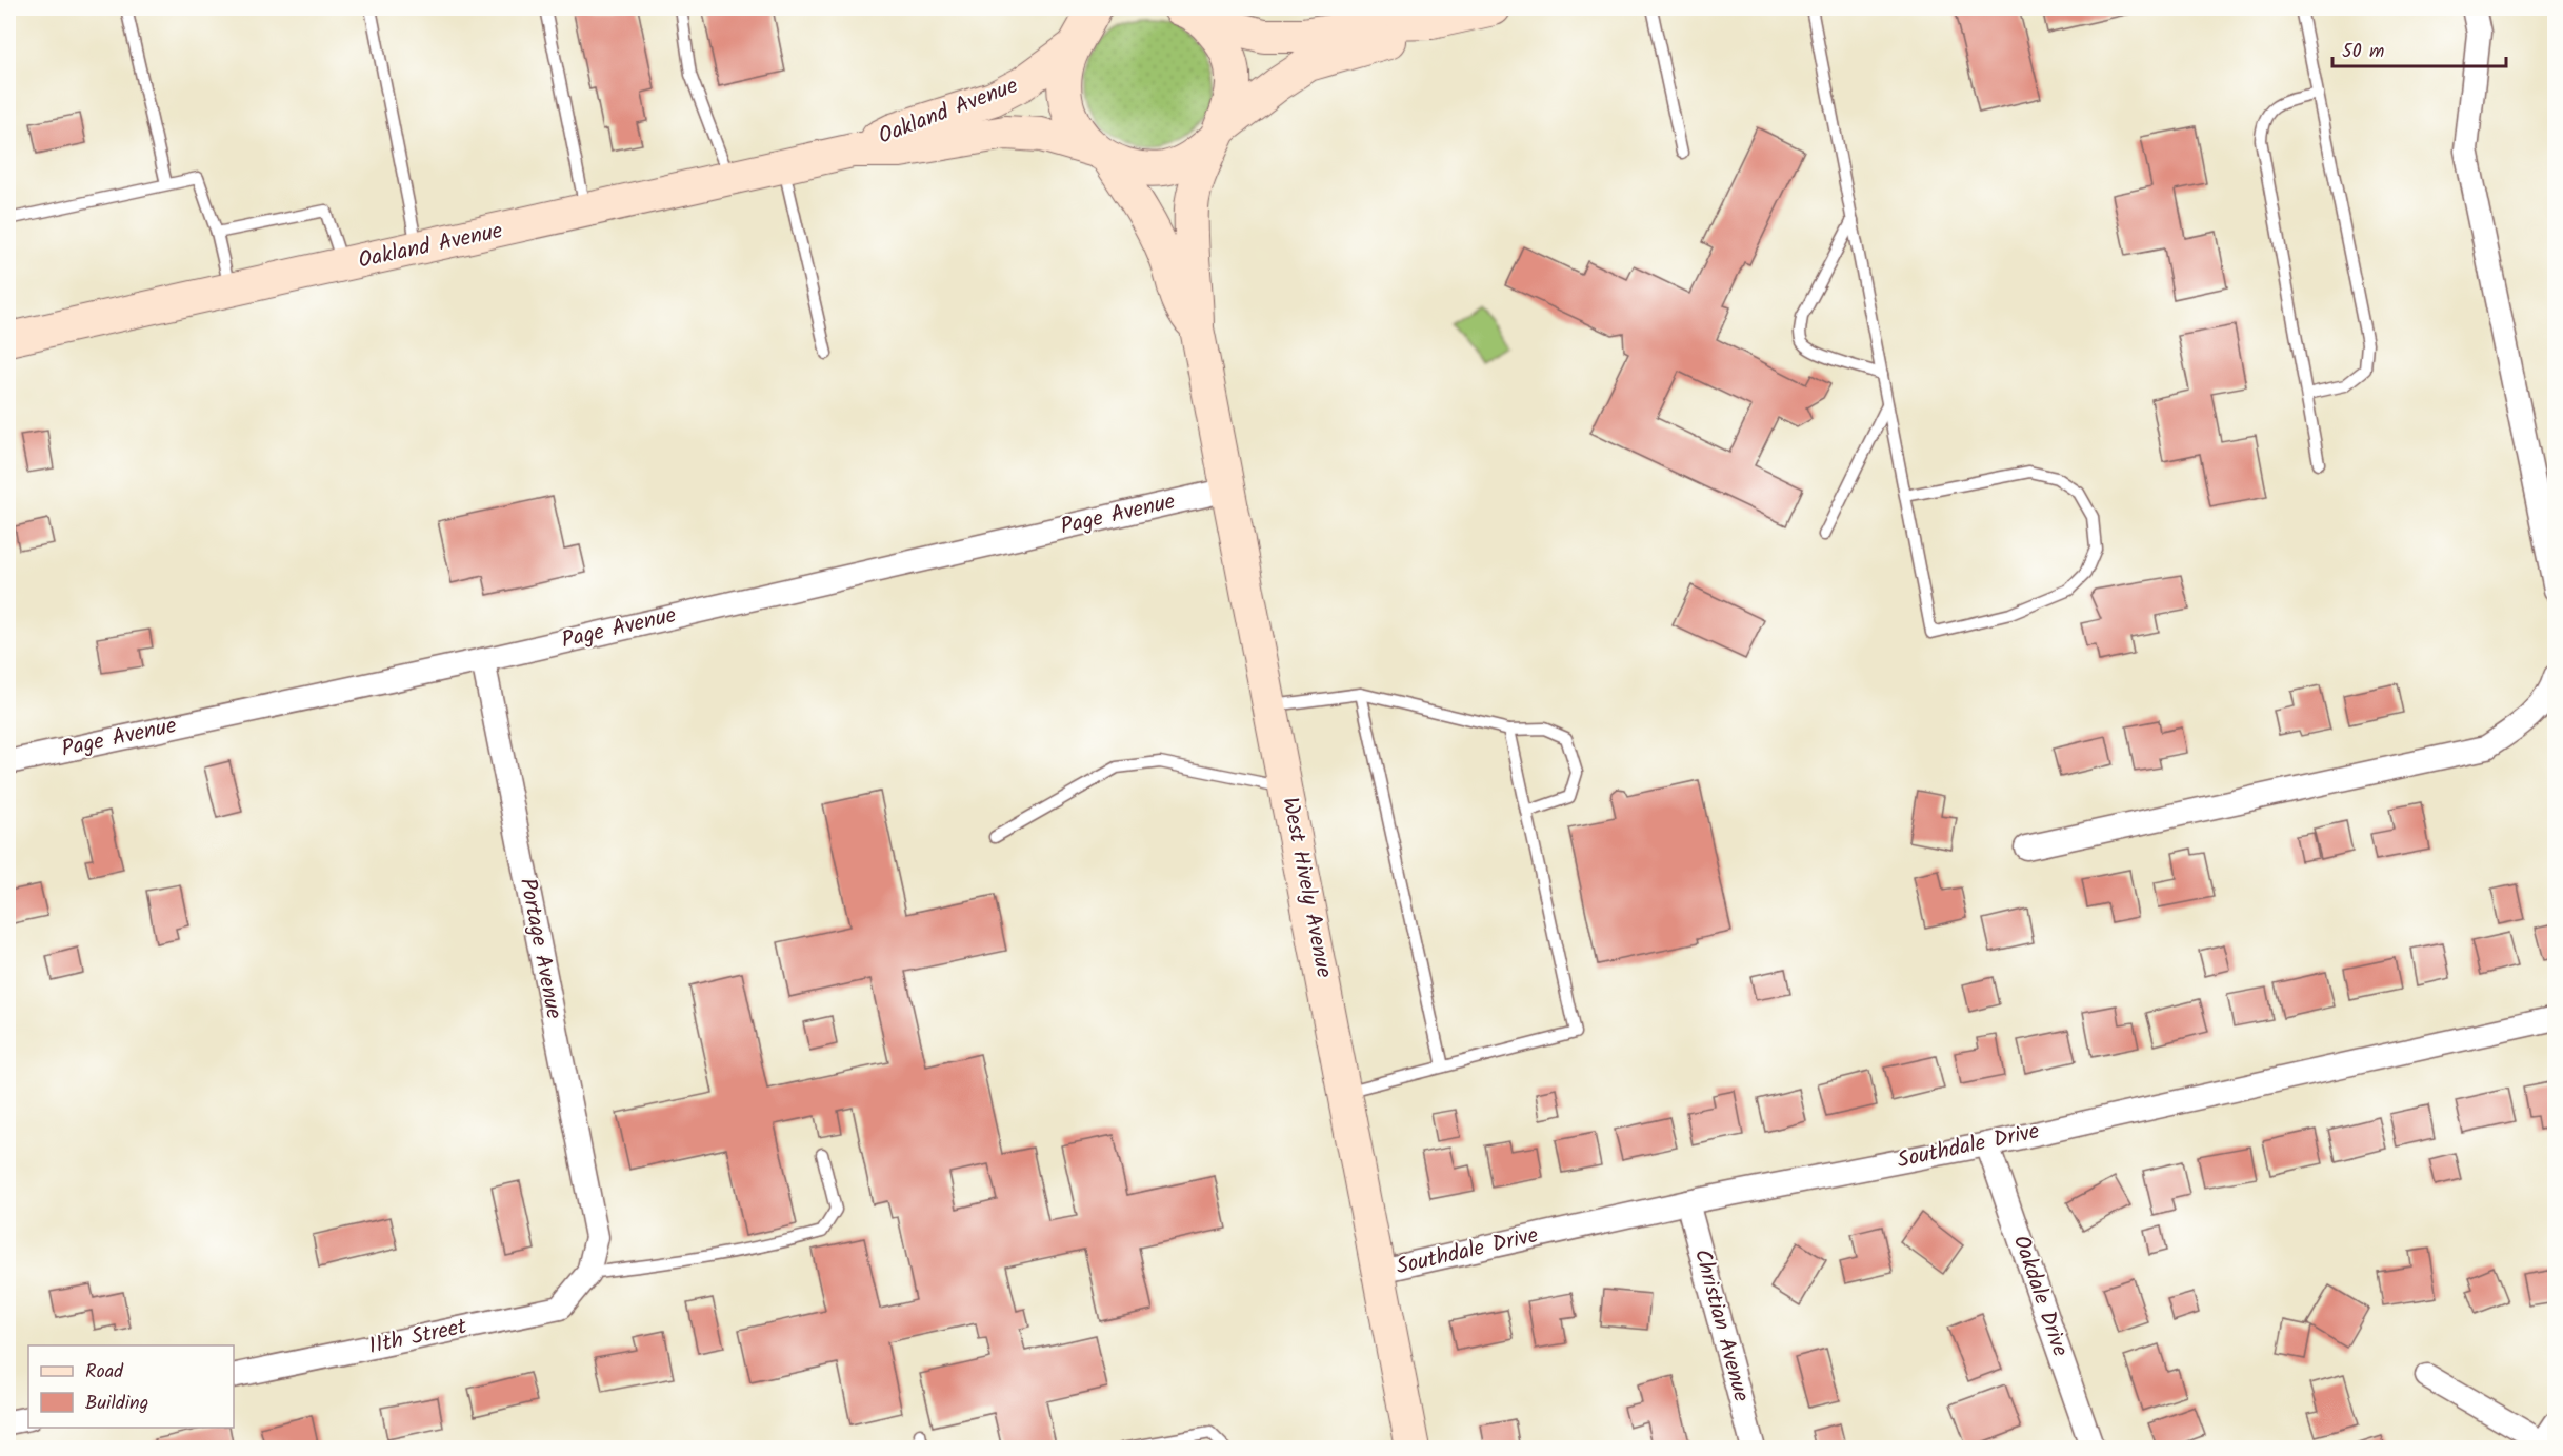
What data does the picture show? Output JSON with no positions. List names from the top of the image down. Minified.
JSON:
{"streets":{"street":["Oakland Avenue","Page Avenue","West Hively Avenue","Portage Avenue","Southdale Drive","Oakdale Drive","Christian Avenue","11th Street"]},"crossings":[["Oakland Avenue","West Hively Avenue"],["Page Avenue","West Hively Avenue"],["Page Avenue","Portage Avenue"],["West Hively Avenue","Southdale Drive"],["Portage Avenue","11th Street"],["Southdale Drive","Oakdale Drive"],["Southdale Drive","Christian Avenue"]],"legend":["Road","Building"],"scale_bar":"50 m"}
